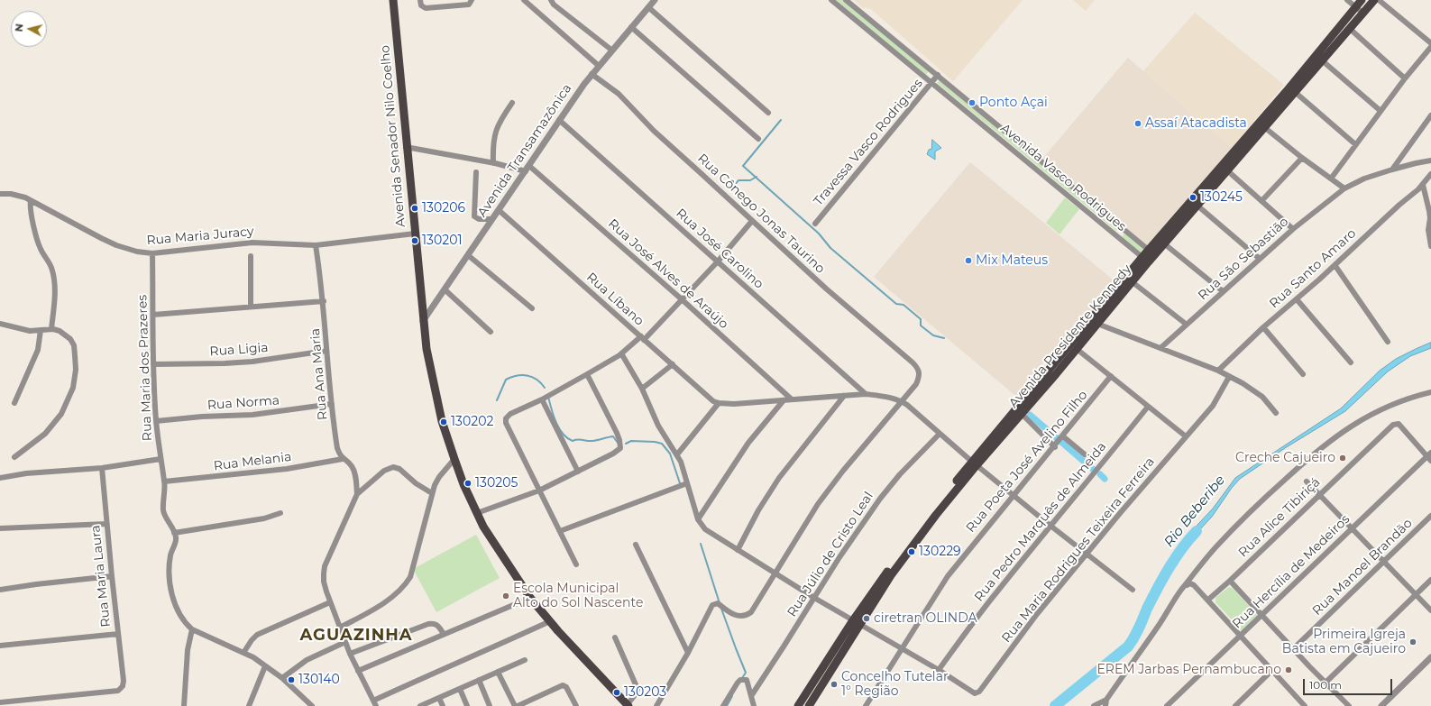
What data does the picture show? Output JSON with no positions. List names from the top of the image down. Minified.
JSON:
{"streets":{"main road":["Avenida Senador Nilo Coelho","Avenida Presidente Kennedy"],"street":["Travessa Vasco Rodrigues","Avenida Transamazônica","Avenida Vasco Rodrigues","Rua Cônego Jonas Taurino","Rua Maria Juracy","Rua José Carolino","Rua São Sebastião","Rua Santo Amaro","Rua José Alves de Araújo","Rua Líbano","Rua Ligia","Rua Maria dos Prazeres","Rua Ana Maria","Rua Norma","Rua Melania","Rua Poeta José Avelino Filho","Rua Alice Tibiriçá","Rua Pedro Marquês de Almeida","Rua Maria Rodrigues Teixeira Ferreira","Rua Júlio de Cristo Leal","Rua Manoel Brandão","Rua Hercília de Medeiros","Rua Maria Laura"]},"crossings":[["Avenida Senador Nilo Coelho","Avenida Transamazônica"],["Avenida Senador Nilo Coelho","Rua Maria Juracy"],["Avenida Senador Nilo Coelho","Rua José Alves de Araújo"],["Travessa Vasco Rodrigues","Avenida Vasco Rodrigues"],["Avenida Transamazônica","Rua Cônego Jonas Taurino"],["Avenida Transamazônica","Rua José Carolino"],["Avenida Transamazônica","Rua José Alves de Araújo"],["Avenida Transamazônica","Rua Líbano"],["Avenida Vasco Rodrigues","Avenida Presidente Kennedy"],["Rua Maria Juracy","Rua Maria dos Prazeres"],["Rua Maria Juracy","Rua Ana Maria"],["Rua Ligia","Rua Maria dos Prazeres"],["Rua Ligia","Rua Ana Maria"],["Rua Maria dos Prazeres","Rua Norma"],["Rua Maria dos Prazeres","Rua Melania"],["Rua Ana Maria","Rua Norma"],["Rua Ana Maria","Rua Melania"],["Rua Alice Tibiriçá","Rua Hercília de Medeiros"],["Rua Pedro Marquês de Almeida","Rua Maria Rodrigues Teixeira Ferreira"]],"districts":["AGUAZINHA"],"water":["Rio Beberibe"],"places":["Ponto Açai","Assaí Atacadista","130245","130206","130201","Mix Mateus","130202","Creche Cajueiro","130205","130229","Escola Municipal Alto do Sol Nascente","ciretran OLINDA","Primeira Igreja Batista em Cajueiro","EREM Jarbas Pernambucano","130140","Concelho Tutelar 1° Região","130203"],"scale_bar":"100 m","north":"left"}
